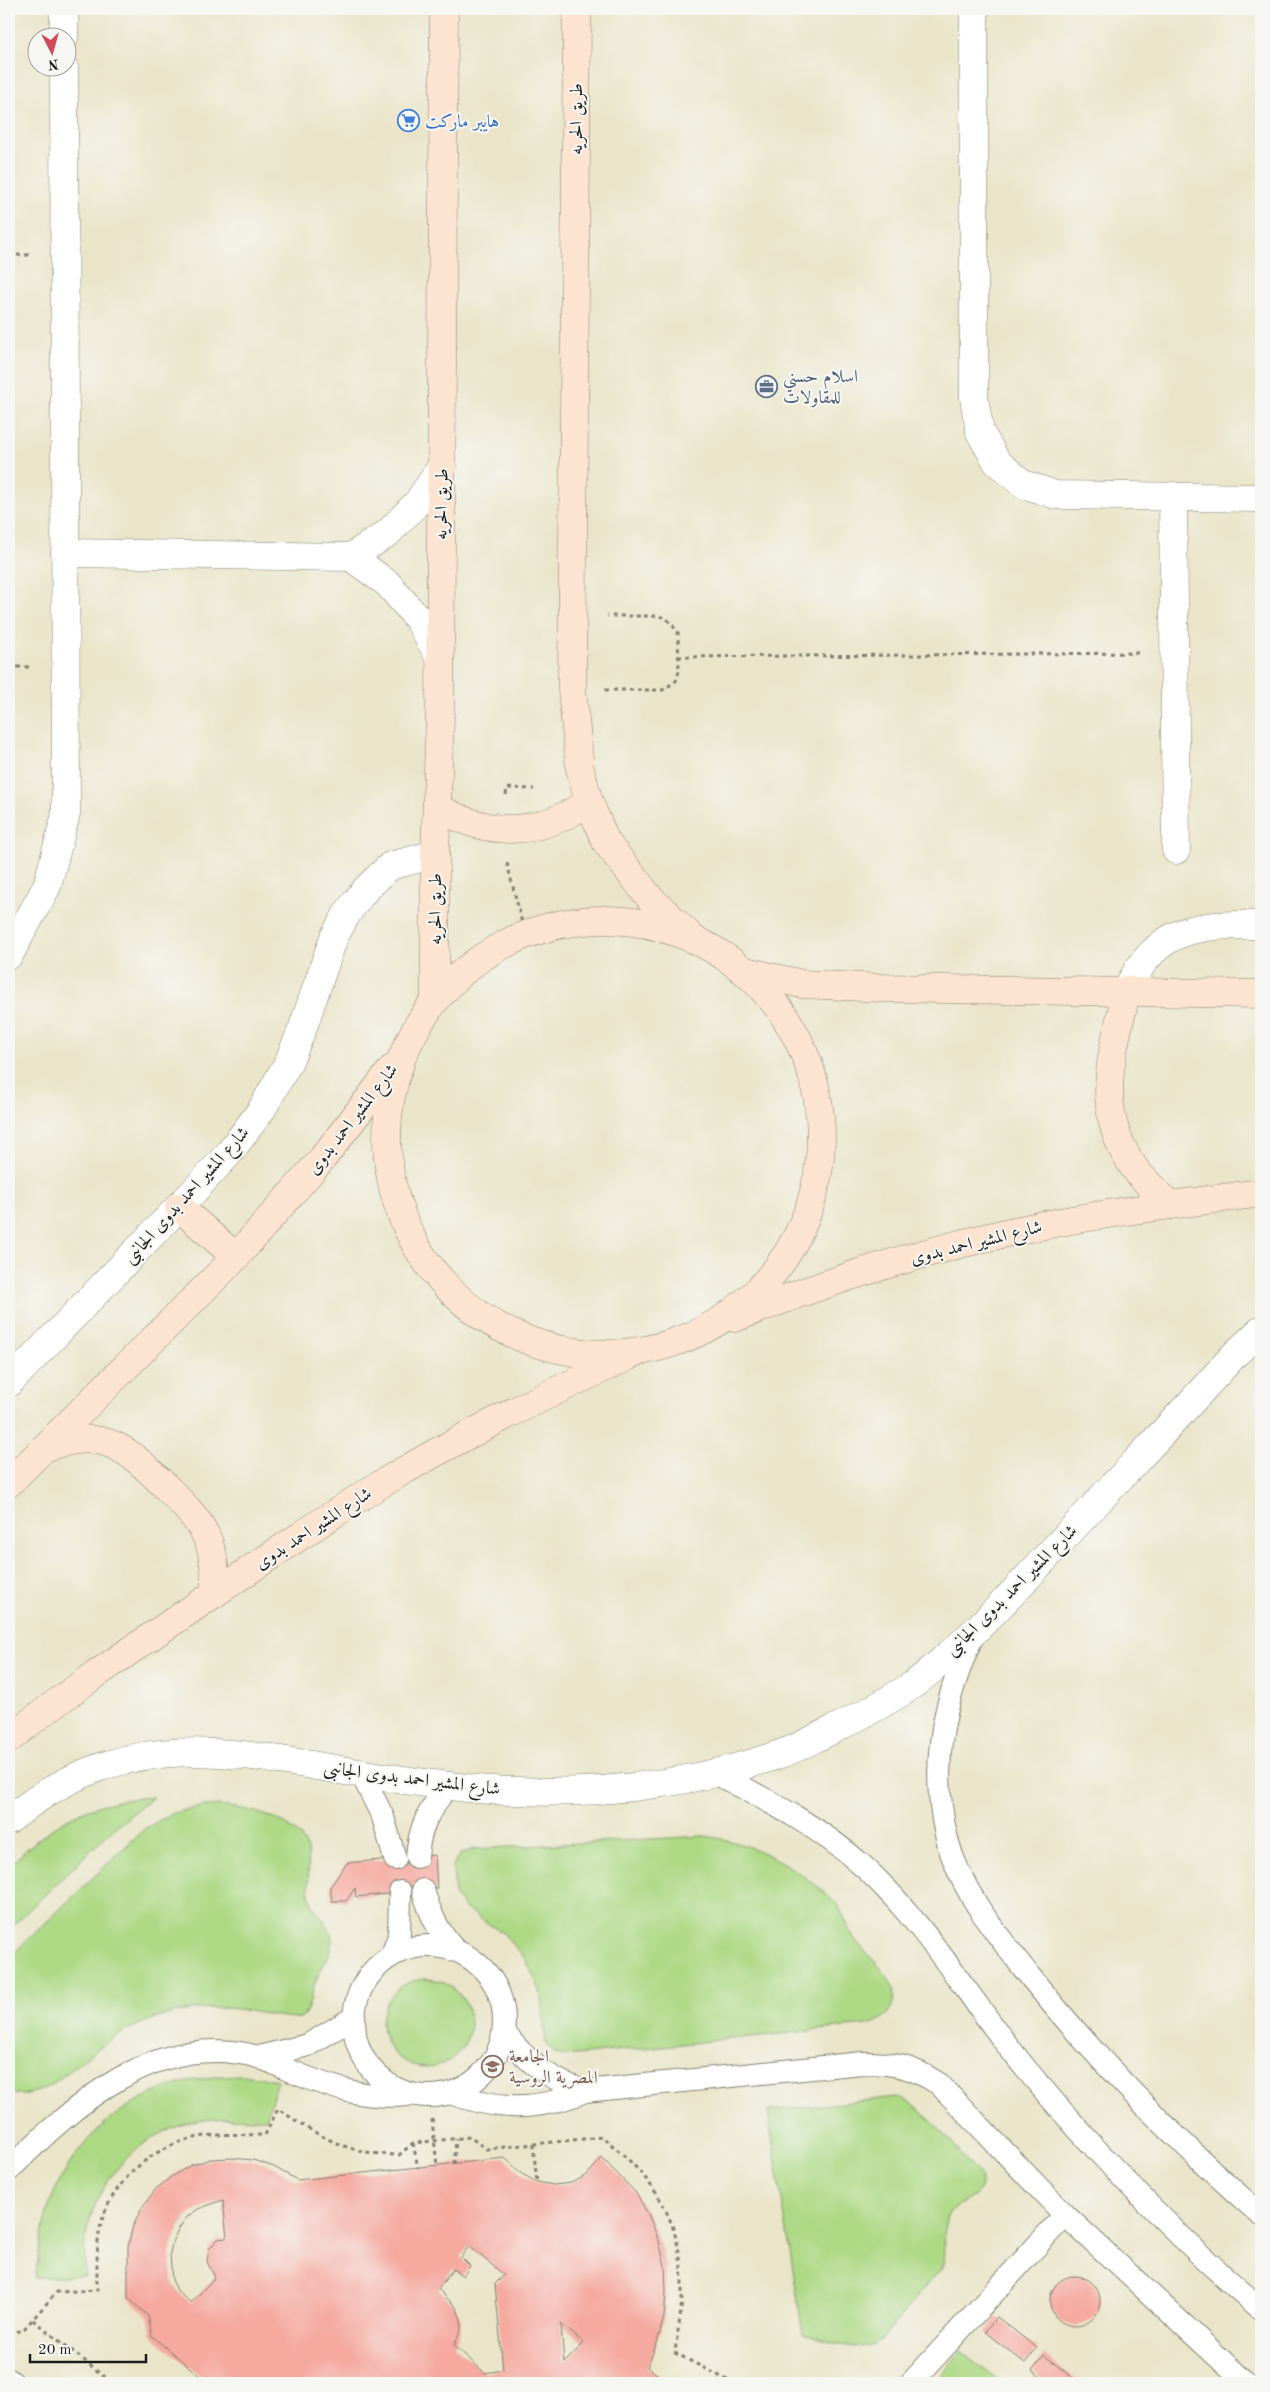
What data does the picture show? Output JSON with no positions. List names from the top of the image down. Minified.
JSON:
{"streets":{"street":["طريق الحريه","شارع المشير احمد بدوى","شارع المشير احمد بدوى الجانبى"]},"crossings":[["طريق الحريه","شارع المشير احمد بدوى الجانبى"]],"places":{"supermarket":["هايبر ماركت"],"office":["اسلام حسني للمقاولات"],"school or university":["الجامعة المصرية الروسية"]},"scale_bar":"20 m","north":"bottom"}
